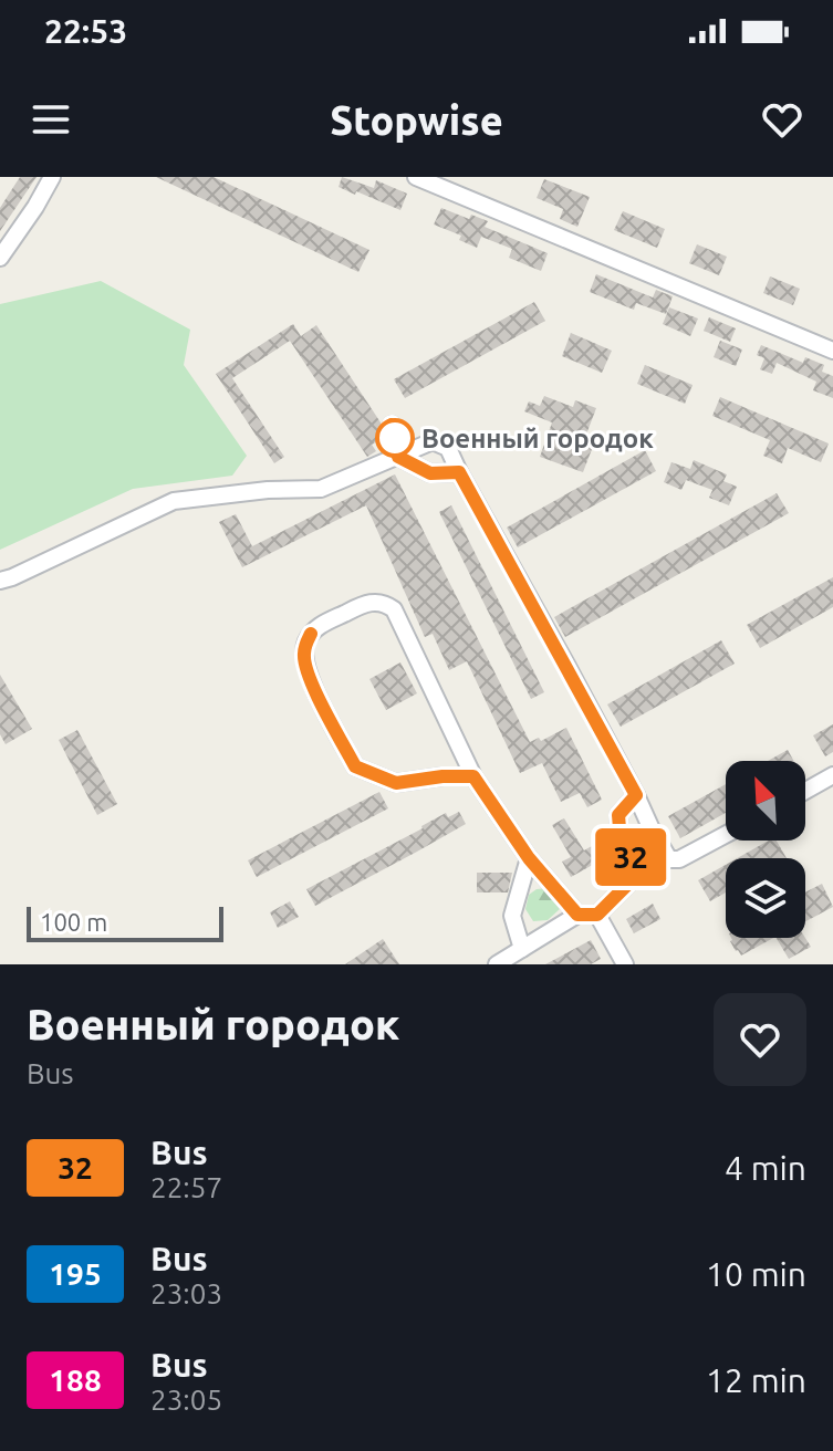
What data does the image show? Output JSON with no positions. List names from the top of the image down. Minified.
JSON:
{"places":["Военный городок"],"lines":["bus line 32"],"scale_bar":"100 m","north":"top left","page":{"status":"22:53","header":"Stopwise","on_map":"32","scale":"100 m","heading":["Военный городок","Bus"],"list":[{"mark":"32","name":"Bus","note":"22:57","value":"4 min"},{"mark":"195","name":"Bus","note":"23:03","value":"10 min"},{"mark":"188","name":"Bus","note":"23:05","value":"12 min"}]}}
